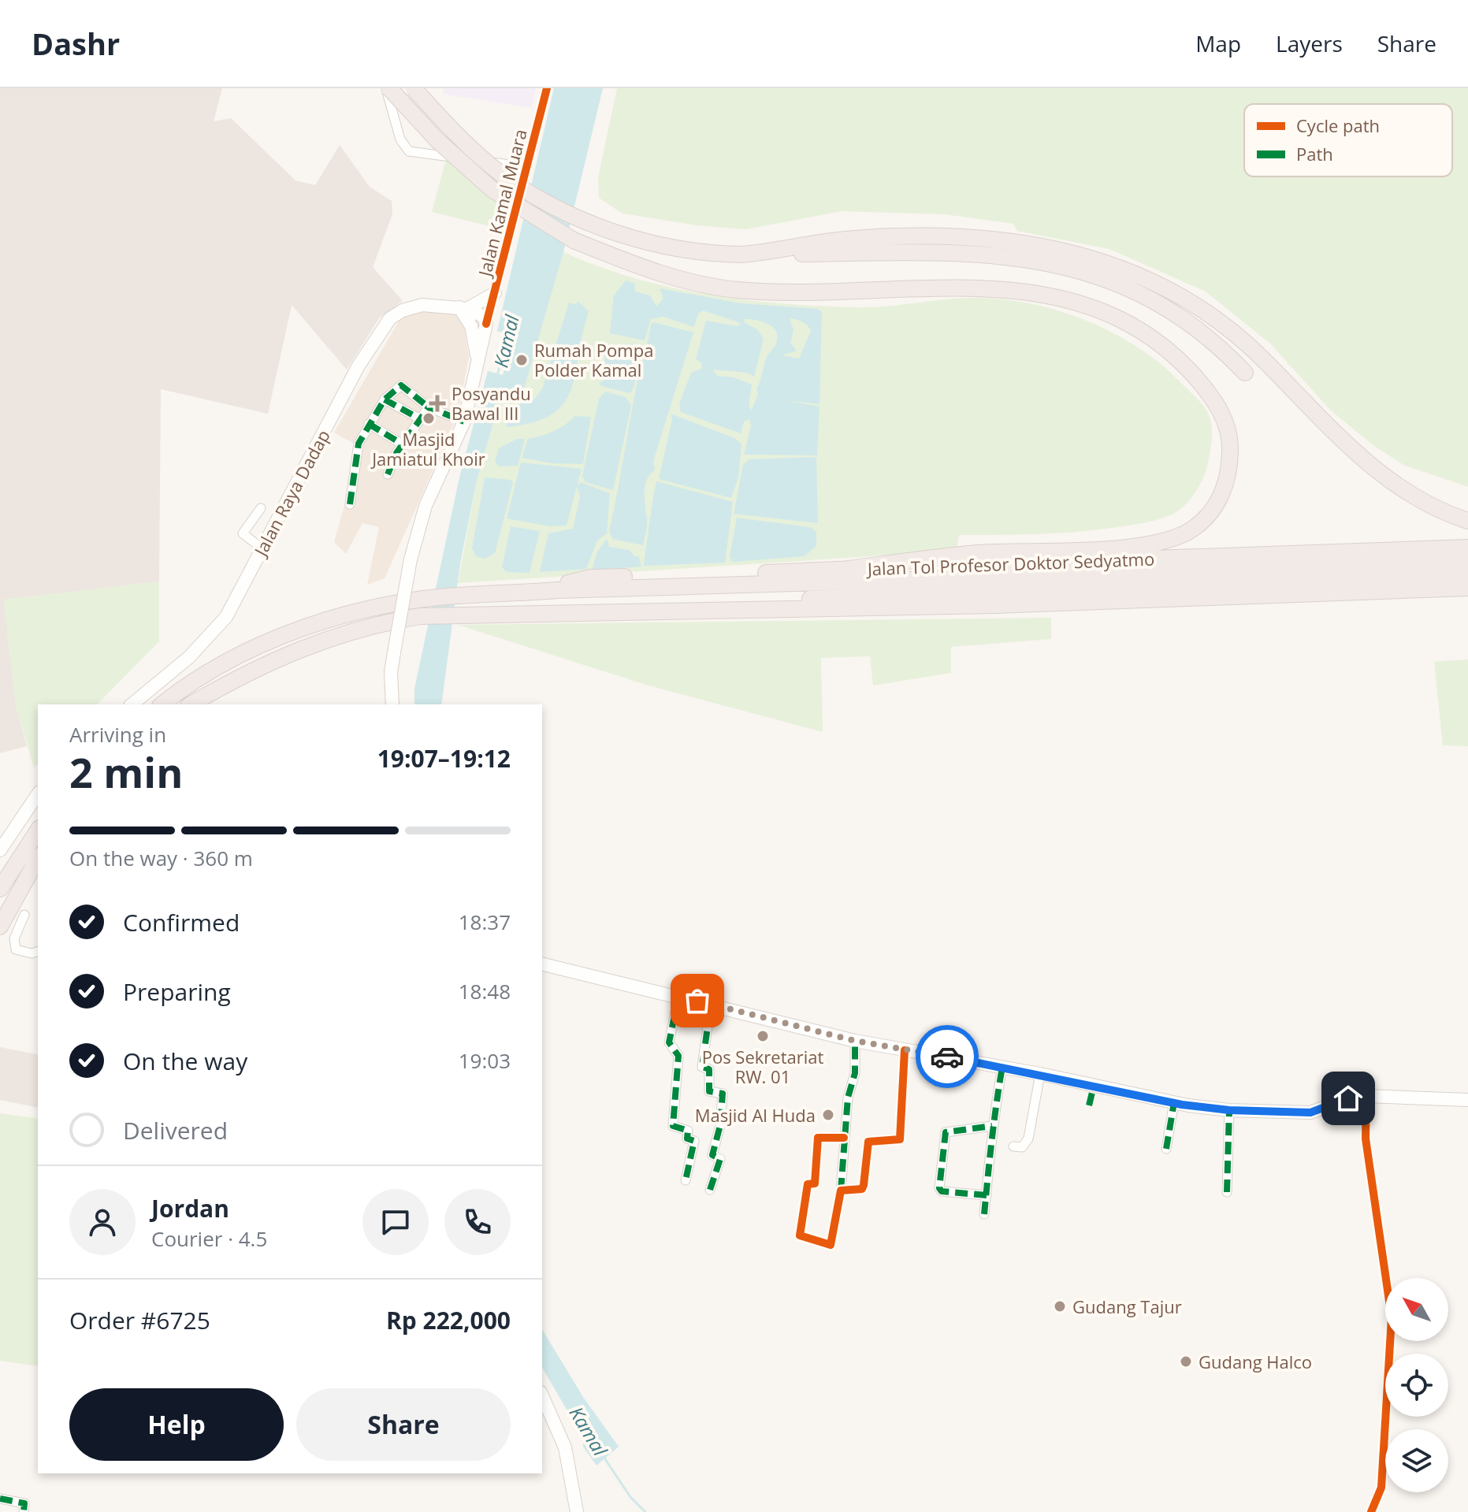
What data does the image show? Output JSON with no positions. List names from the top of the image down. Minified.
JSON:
{"streets":{"highway":["Jalan Tol Profesor Doktor Sedyatmo"],"main road":["Jalan Raya Dadap"],"street":["Jalan Kamal Muara"]},"water":["Kamal"],"places":{"other":["Rumah Pompa Polder Kamal","Masjid Jamiatul Khoir","Pos Sekretariat RW. 01","Masjid Al Huda","Gudang Tajur","Gudang Halco"],"health":["Posyandu Bawal III"]},"legend":["Cycle path","Path"],"north":"top left","page":{"header":"Dashr","nav":["Map","Layers","Share"],"heading":["2 min","Arriving in","19:07–19:12"],"panel":["Jordan","Courier · 4.5","Order #6725","Rp 222,000"],"bar":"On the way · 360 m","list":[["Confirmed","18:37"],["Preparing","18:48"],["On the way","19:03"],"Delivered"],"buttons":["Help","Share"]}}
